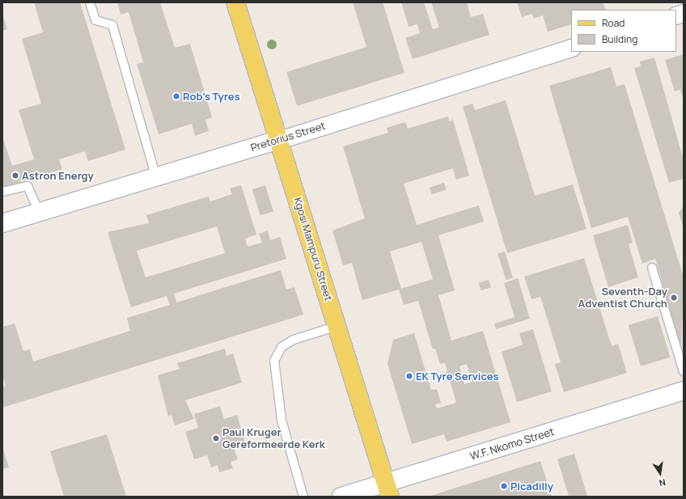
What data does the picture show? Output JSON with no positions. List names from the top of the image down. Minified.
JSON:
{"streets":{"main road":["Pretorius Street","Kgosi Mampuru Street","W.F. Nkomo Street"]},"crossings":[["Pretorius Street","Kgosi Mampuru Street"],["Kgosi Mampuru Street","W.F. Nkomo Street"]],"places":["Rob's Tyres","Astron Energy","Seventh-Day Adventist Church","EK Tyre Services","Paul Kruger Gereformeerde Kerk","Picadilly"],"legend":["Road","Building"],"north":"bottom"}
